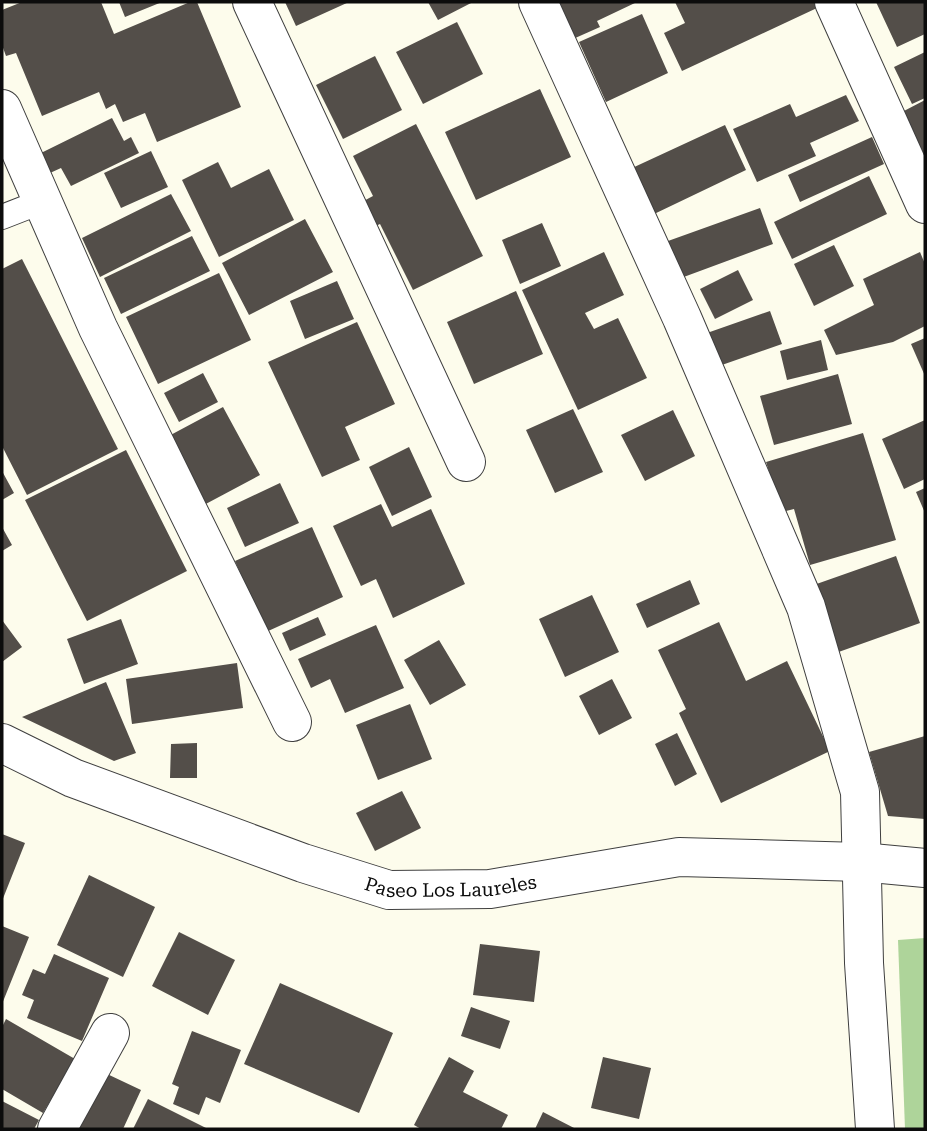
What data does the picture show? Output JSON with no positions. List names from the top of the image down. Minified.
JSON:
{"streets":{"street":["Paseo Los Laureles"]}}
